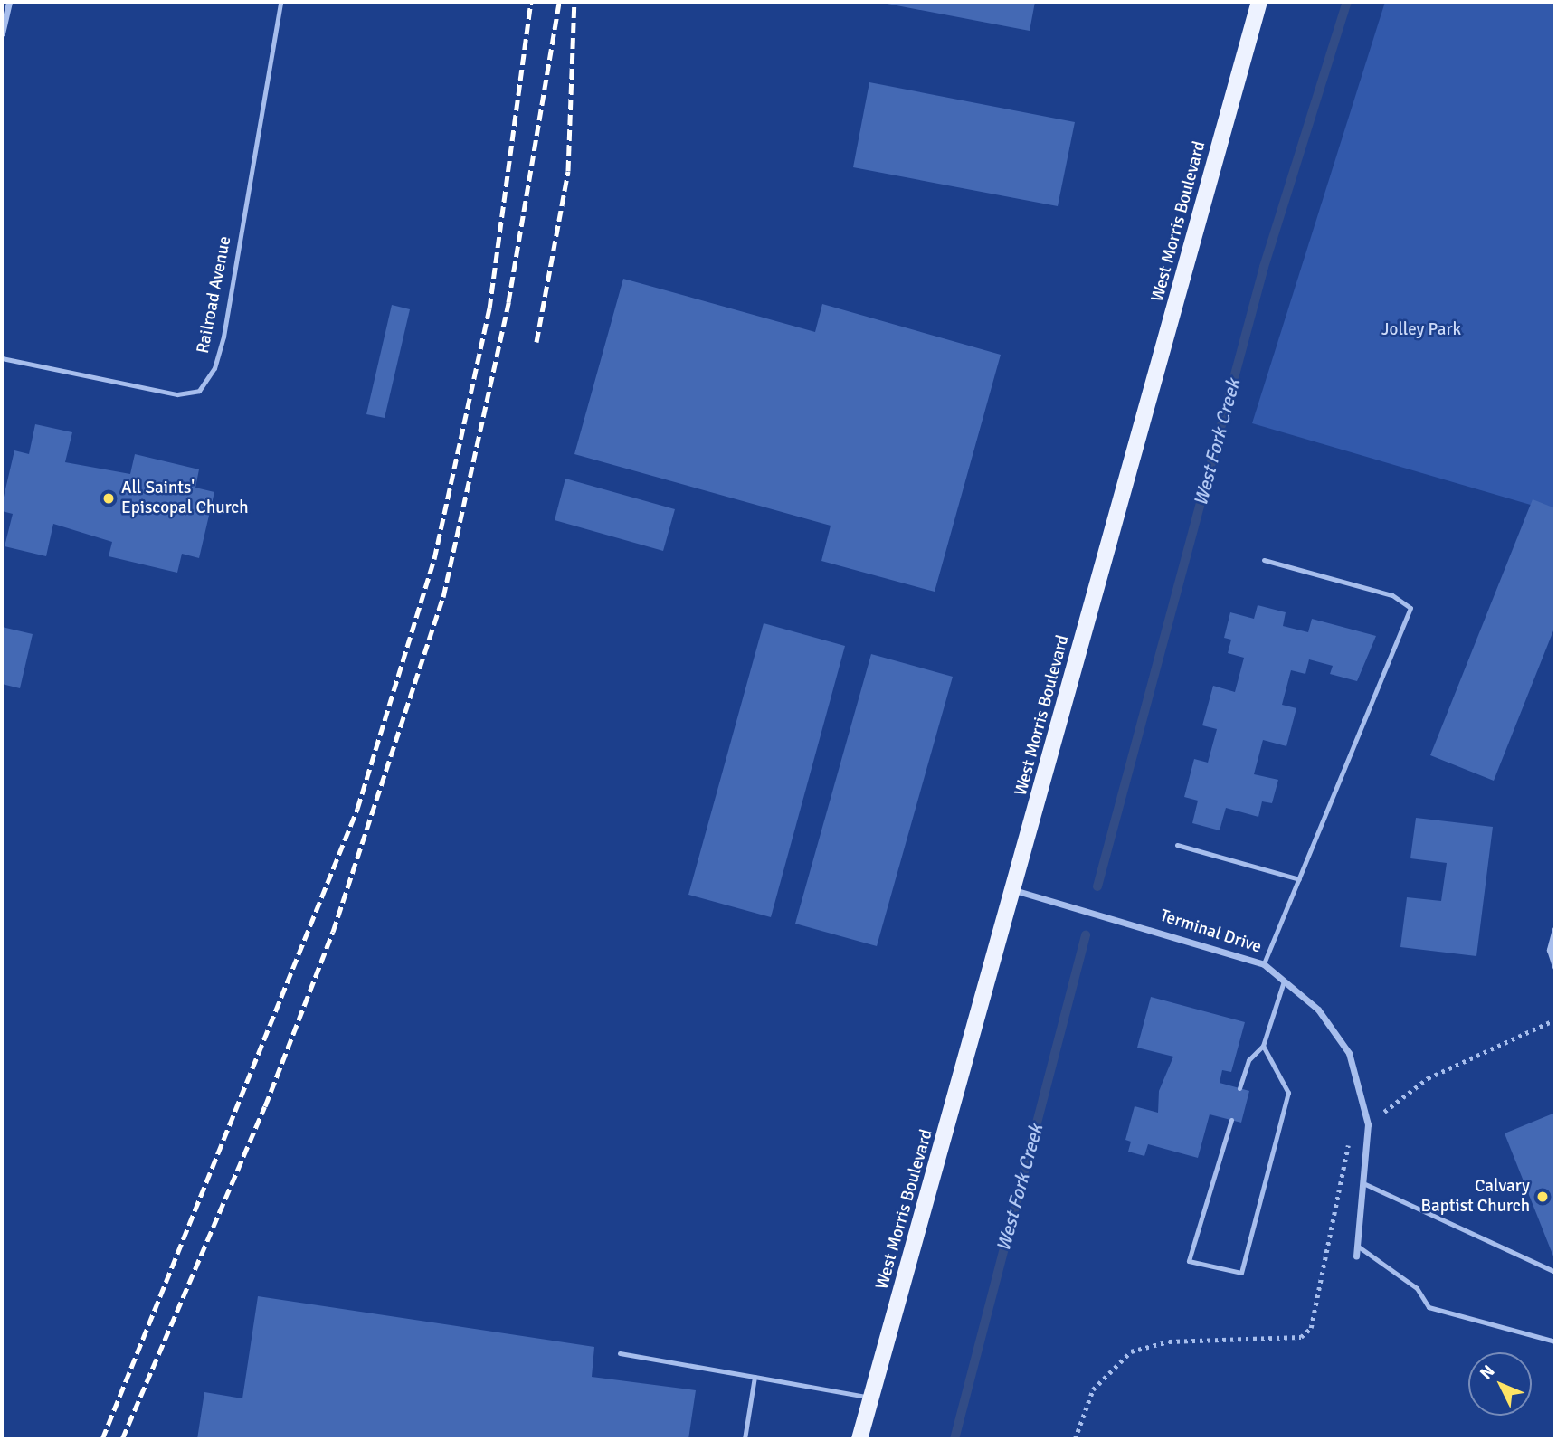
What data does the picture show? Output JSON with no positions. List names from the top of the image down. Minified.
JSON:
{"streets":{"main road":["West Morris Boulevard"],"street":["Terminal Drive"],"lane":["Railroad Avenue"]},"crossings":[["West Morris Boulevard","Terminal Drive"]],"water":["West Fork Creek"],"parks":["Jolley Park"],"places":["All Saints' Episcopal Church","Calvary Baptist Church"],"north":"top left"}
